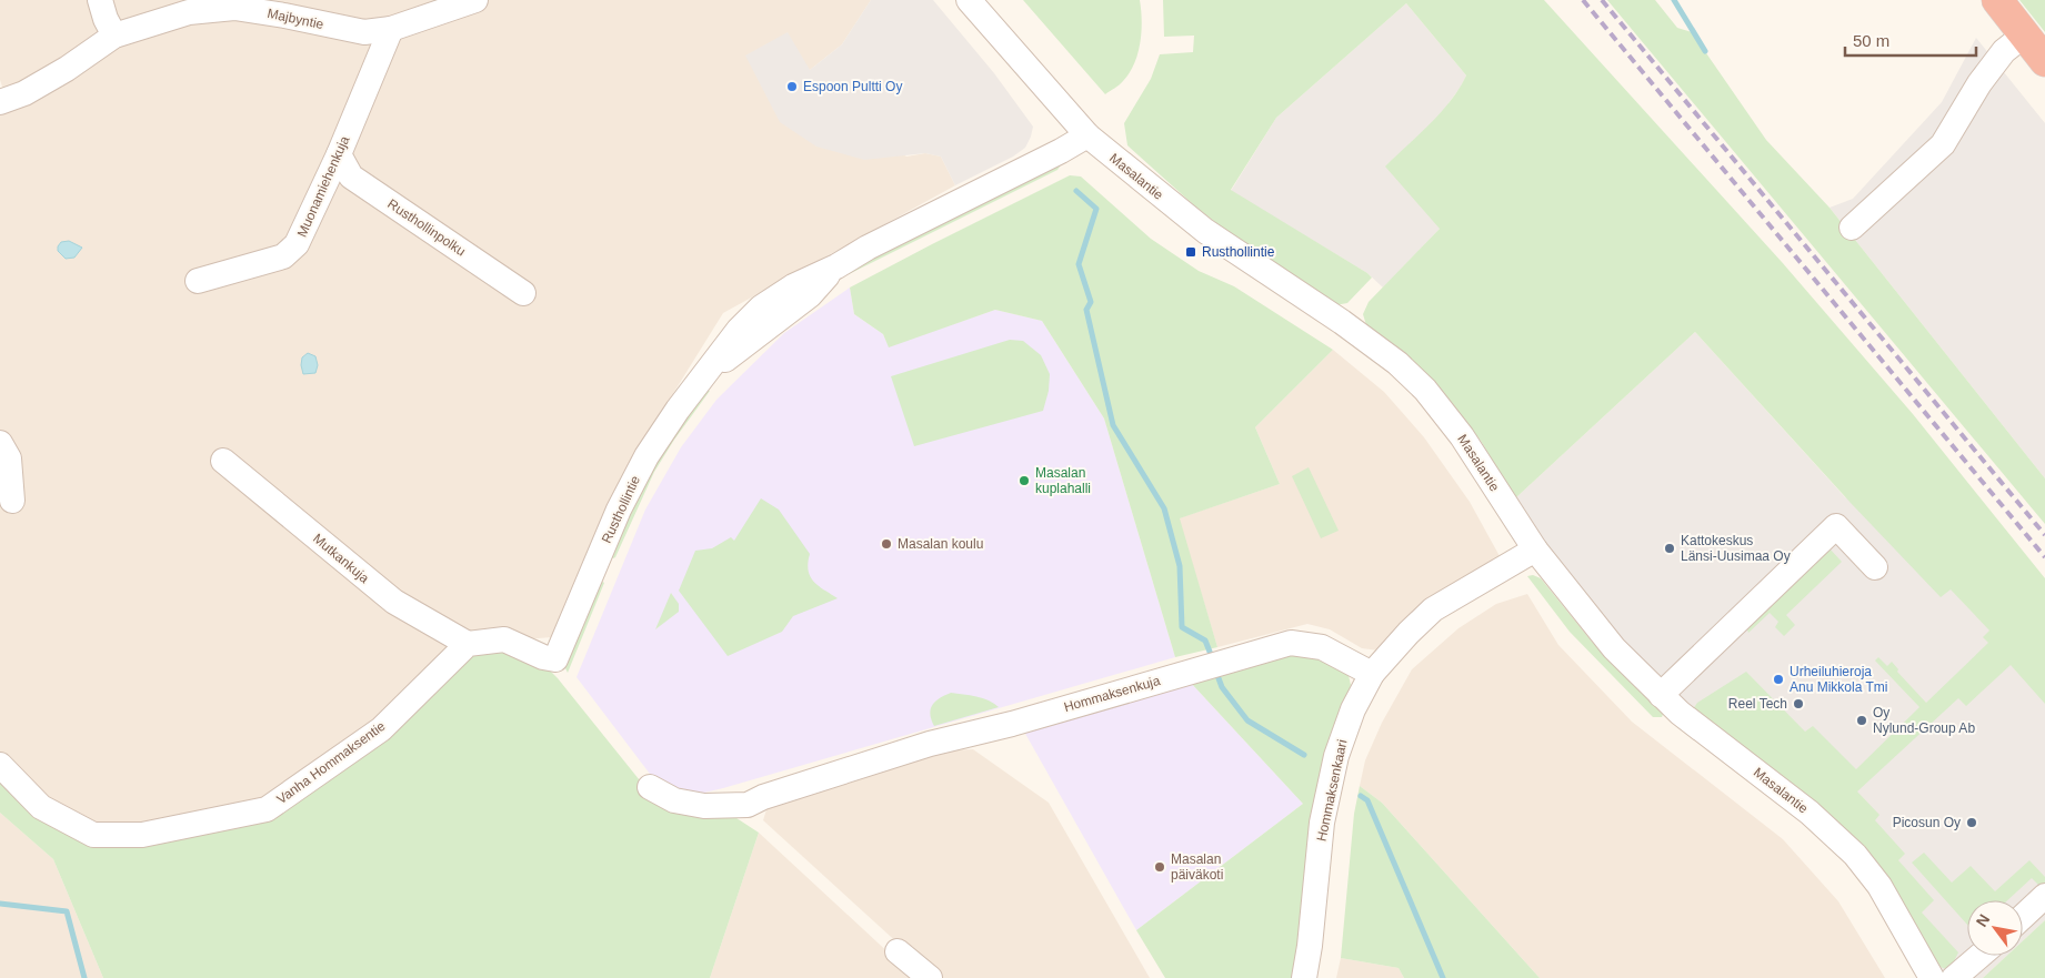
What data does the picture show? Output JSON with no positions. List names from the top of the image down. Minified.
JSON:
{"streets":{"street":["Majbyntie","Masalantie","Muonamiehenkuja","Rusthollinpolku","Rusthollintie","Mutkankuja","Hommaksenkuja","Vanha Hommaksentie","Hommaksenkaari"]},"crossings":[["Majbyntie","Muonamiehenkuja"],["Masalantie","Rusthollintie"],["Muonamiehenkuja","Rusthollinpolku"],["Rusthollintie","Mutkankuja"],["Rusthollintie","Vanha Hommaksentie"],["Mutkankuja","Vanha Hommaksentie"],["Hommaksenkuja","Hommaksenkaari"]],"places":{"other":["Espoon Pultti Oy","Masalan kuplahalli","Masalan koulu","Kattokeskus Länsi-Uusimaa Oy","Urheiluhieroja Anu Mikkola Tmi","Reel Tech","Oy Nylund-Group Ab","Picosun Oy","Masalan päiväkoti"],"transit":["Rusthollintie"]},"scale_bar":"50 m","north":"top left"}
